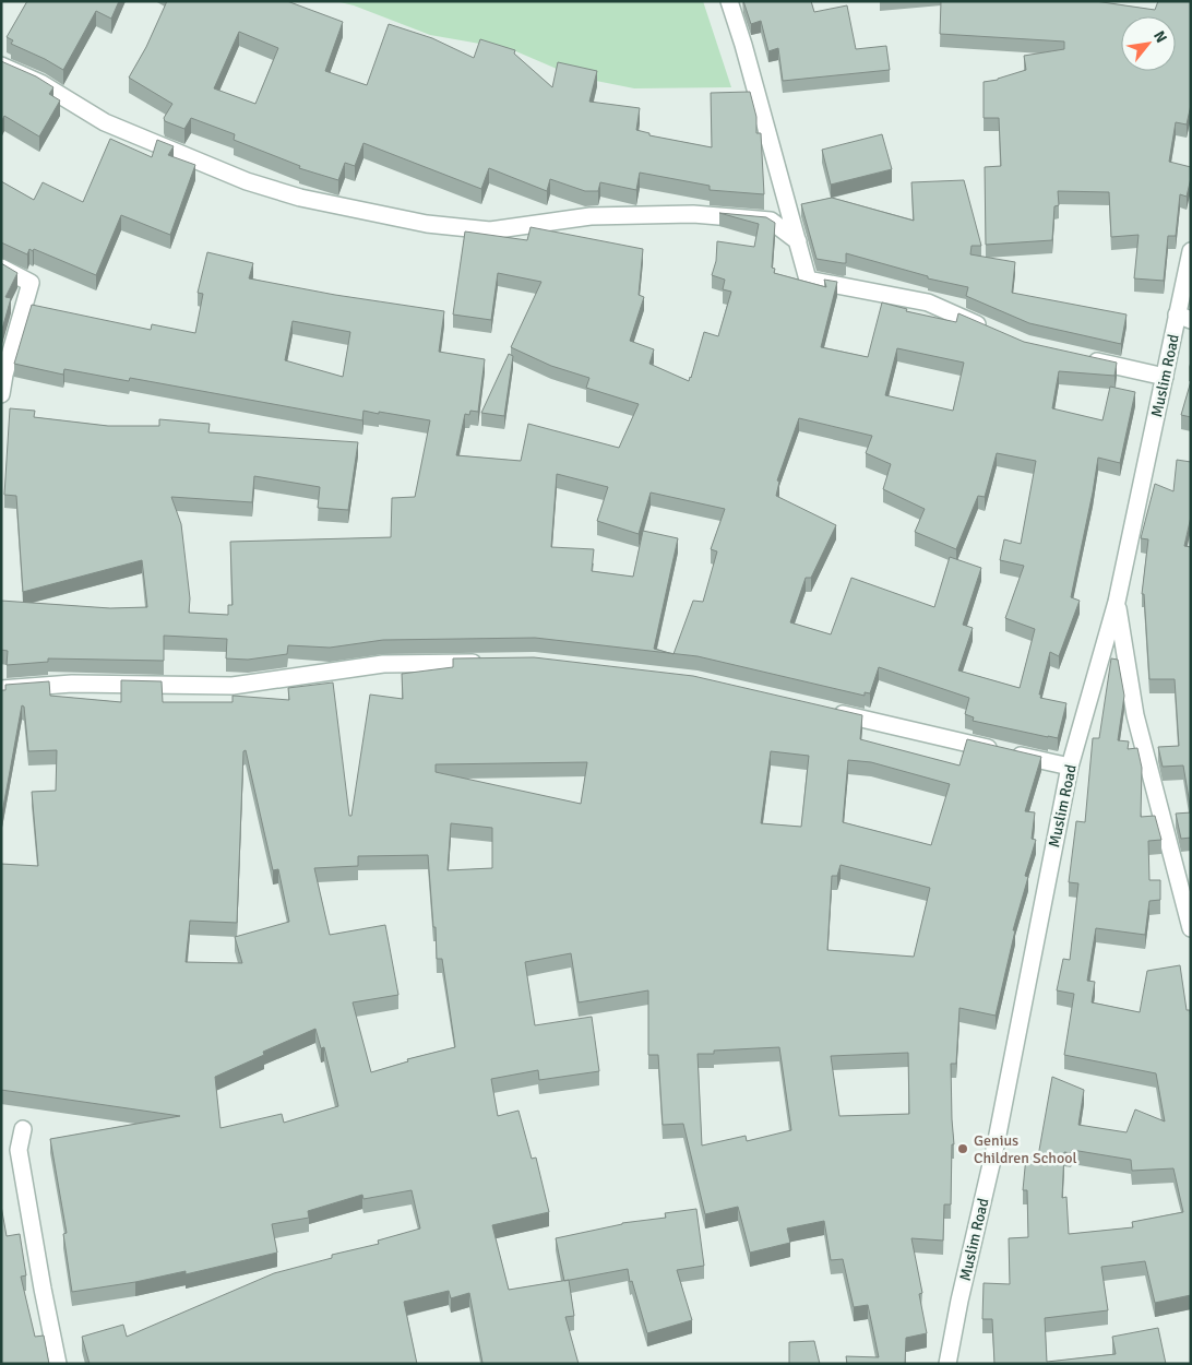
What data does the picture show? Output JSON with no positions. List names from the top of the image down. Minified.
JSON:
{"streets":{"street":["Muslim Road"]},"places":["Genius Children School"],"north":"top right"}
